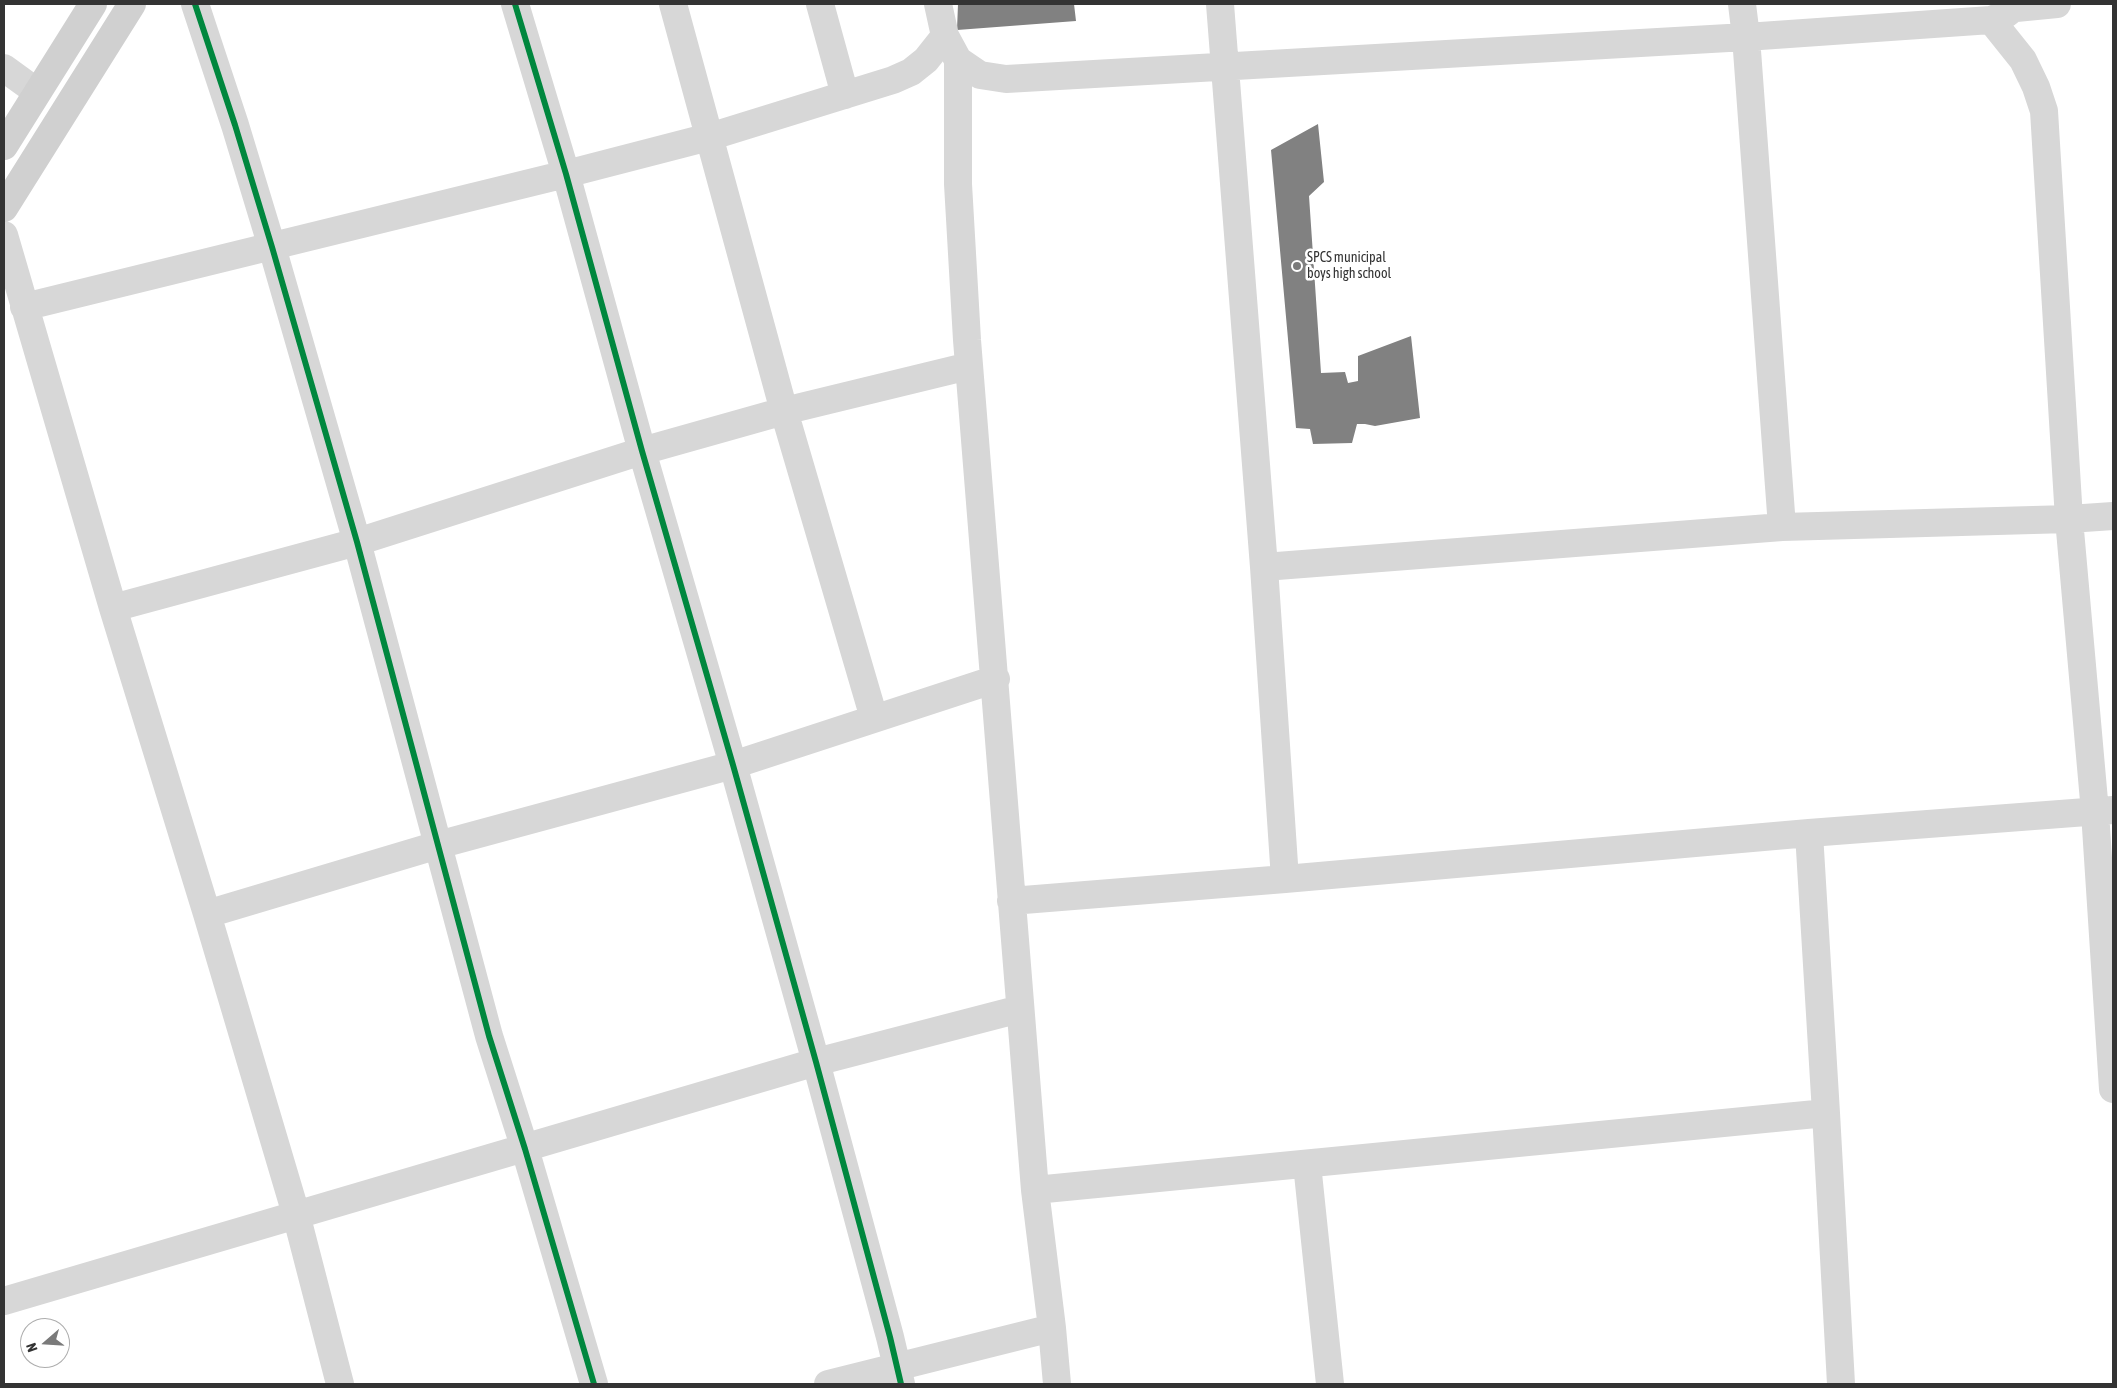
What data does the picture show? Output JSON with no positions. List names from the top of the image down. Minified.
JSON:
{"places":["SPCS municipal boys high school"],"north":"left"}
